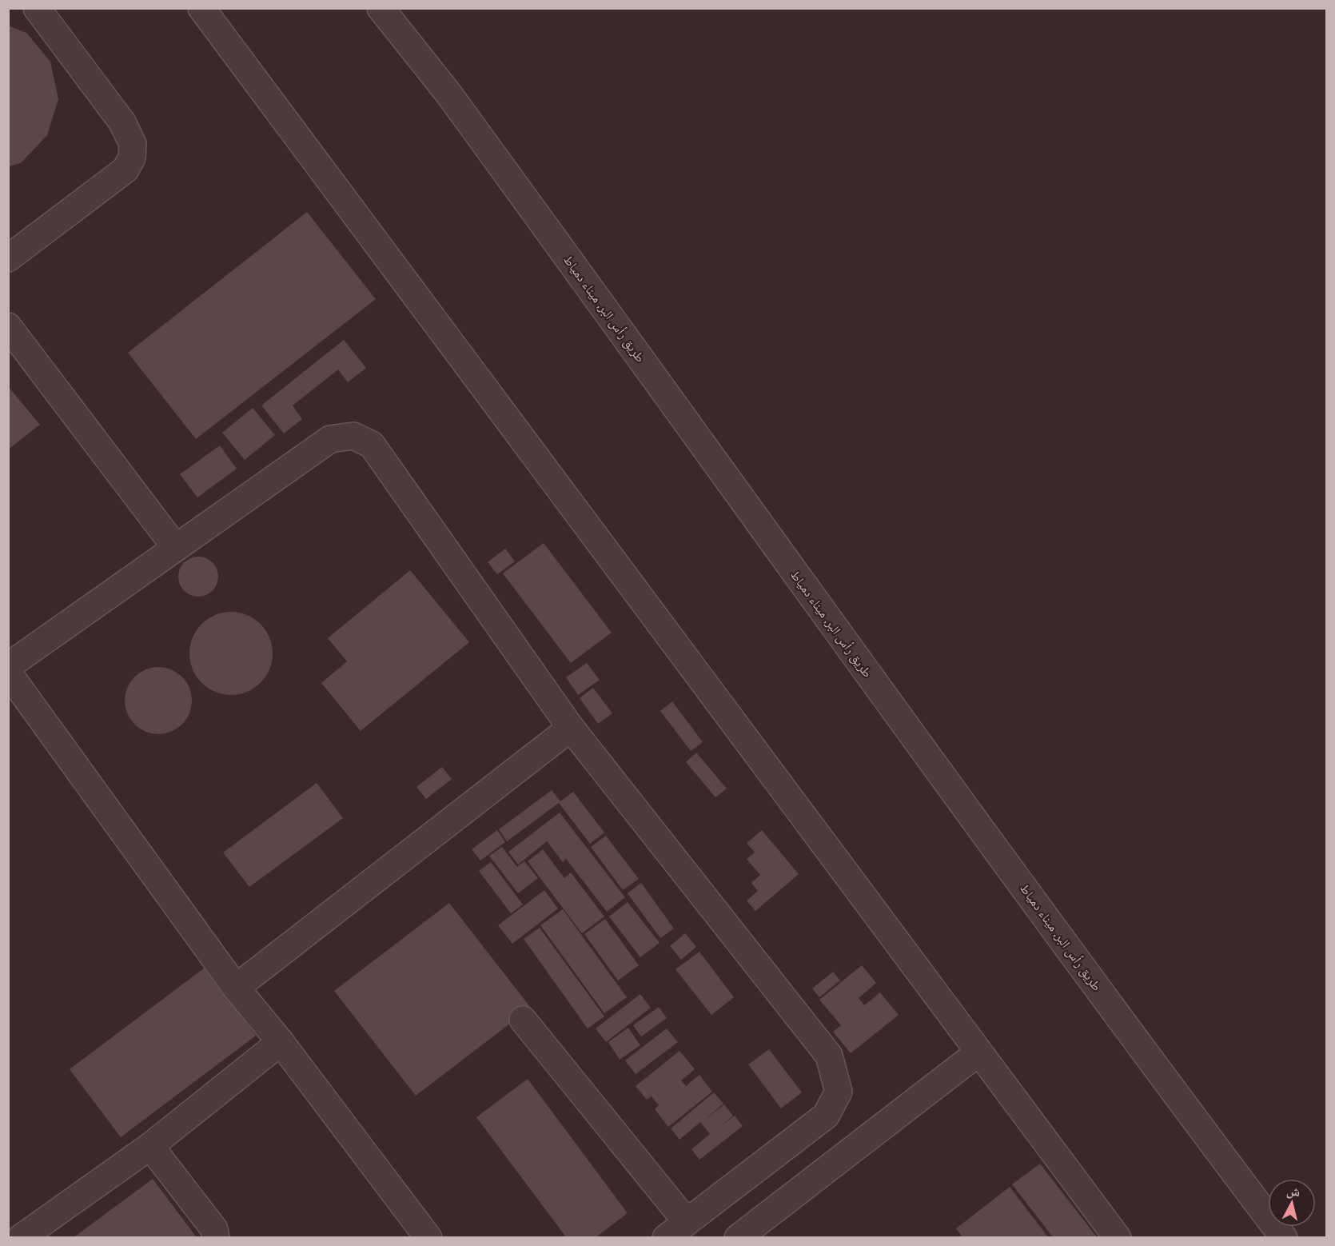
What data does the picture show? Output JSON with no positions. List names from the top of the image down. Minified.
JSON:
{"streets":{"street":["طريق رأس البر, ميناء دمياط"]},"north":"top"}
